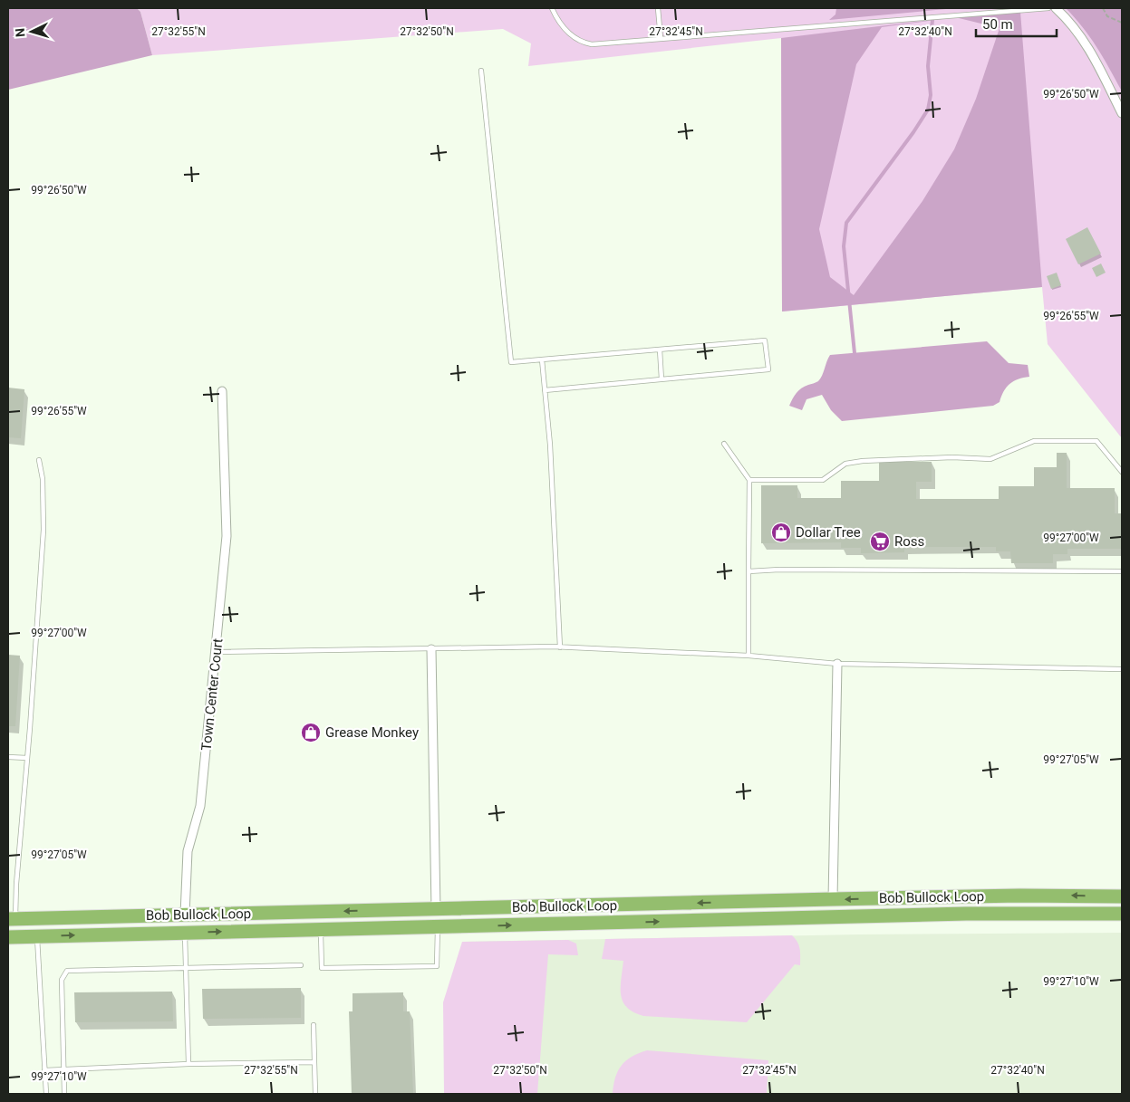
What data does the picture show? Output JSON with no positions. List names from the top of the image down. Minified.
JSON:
{"streets":{"highway":["Bob Bullock Loop"],"street":["Town Center Court"]},"crossings":[["Town Center Court","Bob Bullock Loop"]],"places":{"shop":["Dollar Tree","Grease Monkey"],"supermarket":["Ross"]},"scale_bar":"50 m","north":"left","coordinates":["27°32'55\"N","27°32'50\"N","27°32'45\"N","27°32'40\"N","99°26'50\"W","99°26'55\"W","99°27'00\"W","99°27'05\"W","99°27'10\"W"]}
